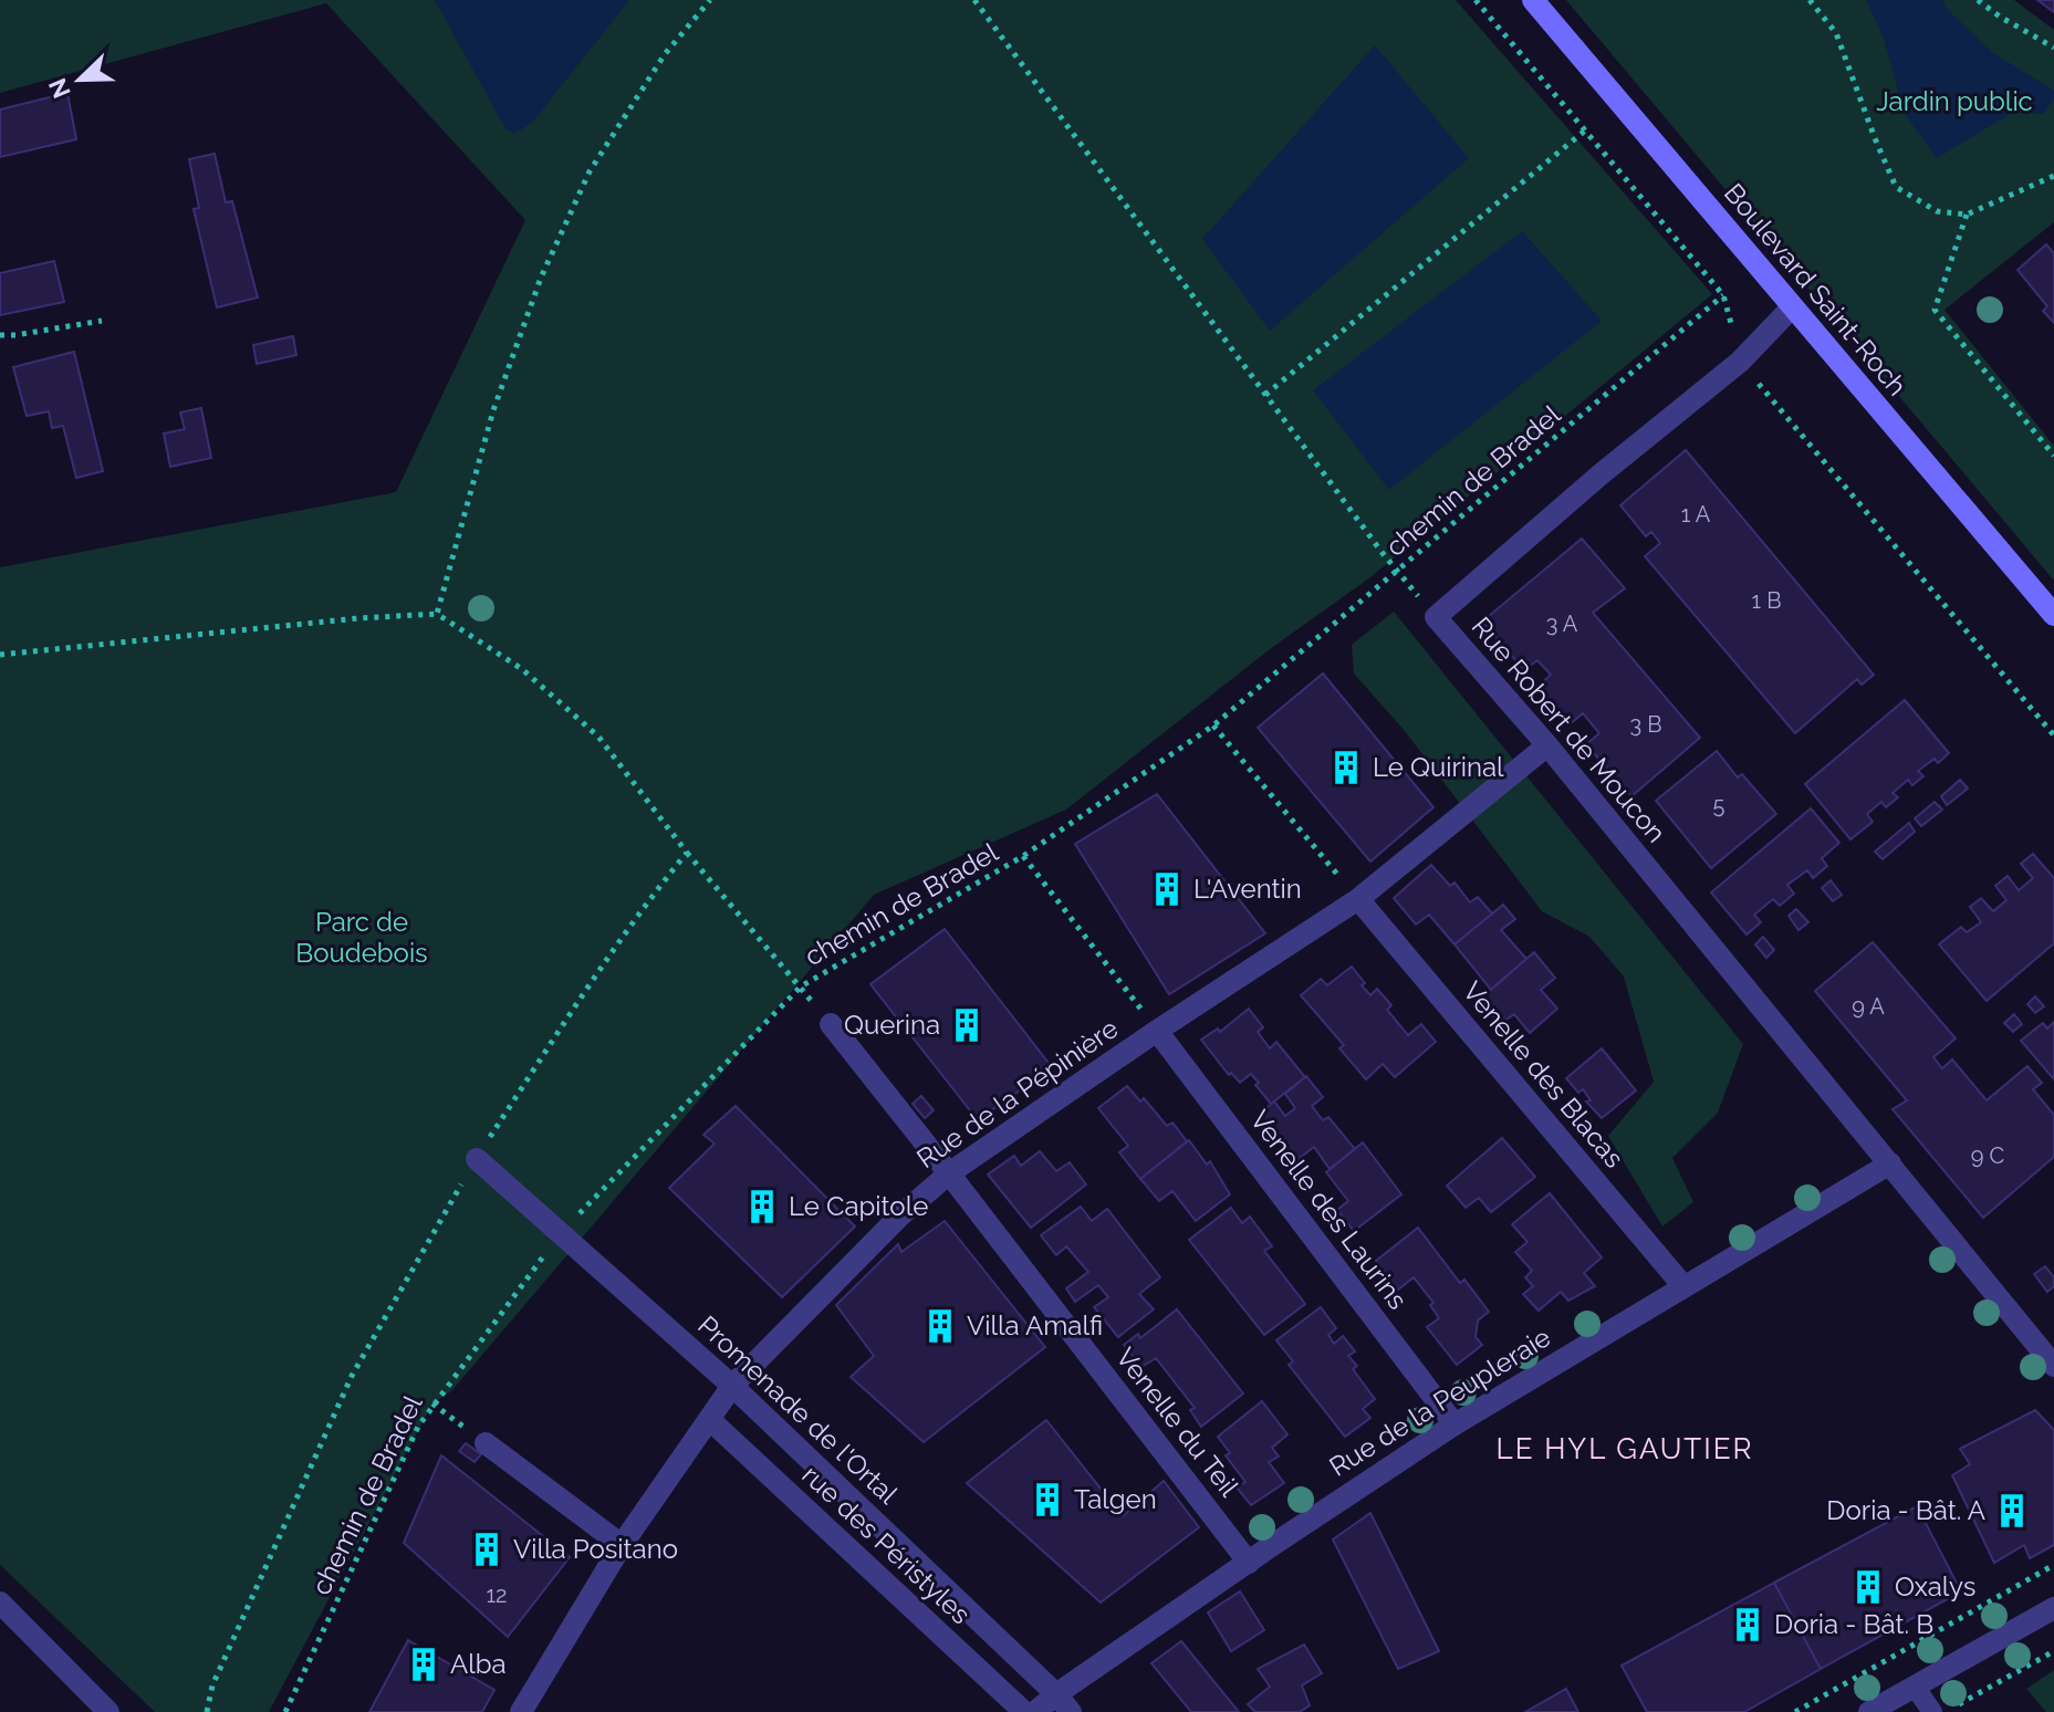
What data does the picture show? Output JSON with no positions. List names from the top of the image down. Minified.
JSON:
{"streets":{"main road":["Boulevard Saint-Roch"],"street":["Rue Robert de Moucon","Venelle des Blacas","Rue de la Pépinière","Venelle des Laurins","Rue de la Peupleraie","Promenade de l'Ortal","Venelle du Teil","rue des Péristyles"],"path":["chemin de Bradel"]},"crossings":[["Boulevard Saint-Roch","Rue Robert de Moucon"],["chemin de Bradel","Promenade de l'Ortal"],["Rue Robert de Moucon","Rue de la Pépinière"],["Rue Robert de Moucon","Rue de la Peupleraie"],["Venelle des Blacas","Rue de la Pépinière"],["Venelle des Blacas","Rue de la Peupleraie"],["Rue de la Pépinière","Venelle des Laurins"],["Rue de la Pépinière","Promenade de l'Ortal"],["Rue de la Pépinière","Venelle du Teil"],["Rue de la Pépinière","rue des Péristyles"],["Venelle des Laurins","Rue de la Peupleraie"],["Rue de la Peupleraie","Promenade de l'Ortal"],["Rue de la Peupleraie","Venelle du Teil"]],"districts":["LE HYL GAUTIER"],"parks":["Jardin public","Parc de Boudebois"],"places":{"building":["Le Quirinal","L'Aventin","Querina","Le Capitole","Villa Amalfi","Talgen","Doria - Bât. A","Villa Positano","Oxalys","Doria - Bât. B","Alba"]},"house_numbers":["1 A","1 B","3 A","3 B","5","9 A","9 C","12"],"north":"bottom left"}
